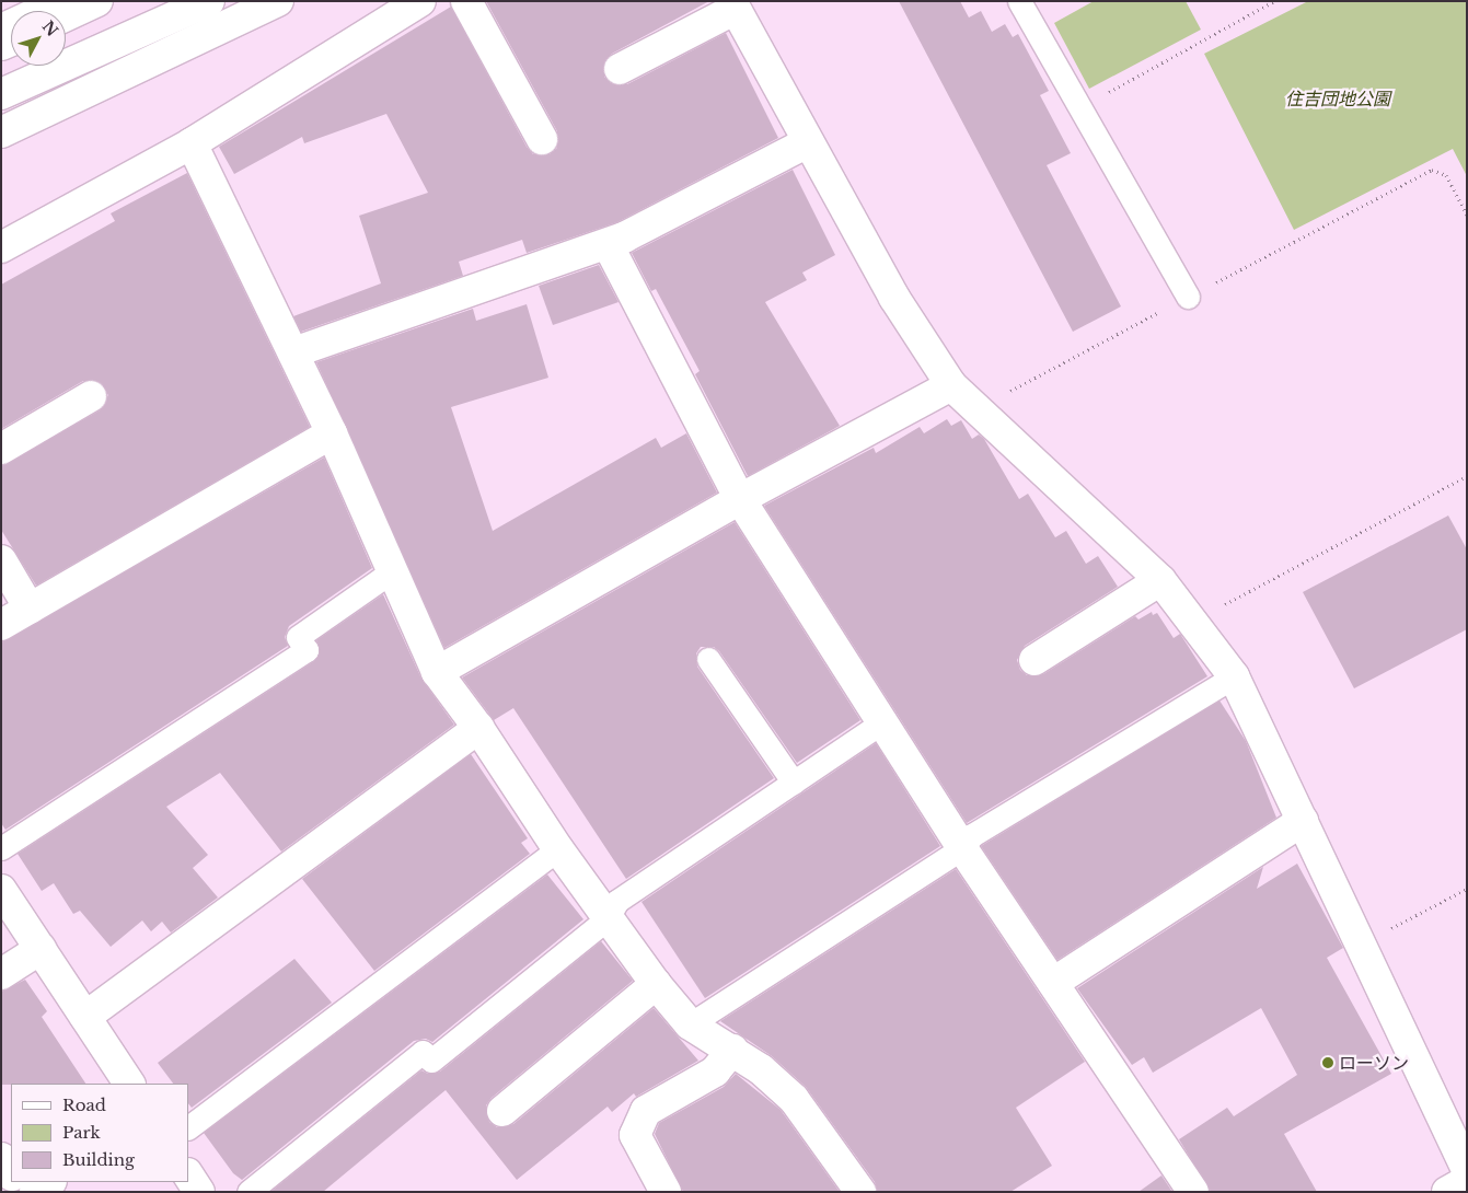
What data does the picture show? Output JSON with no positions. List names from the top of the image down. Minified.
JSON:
{"parks":["住吉団地公園"],"places":["ローソン"],"legend":["Road","Park","Building"],"north":"top right"}
